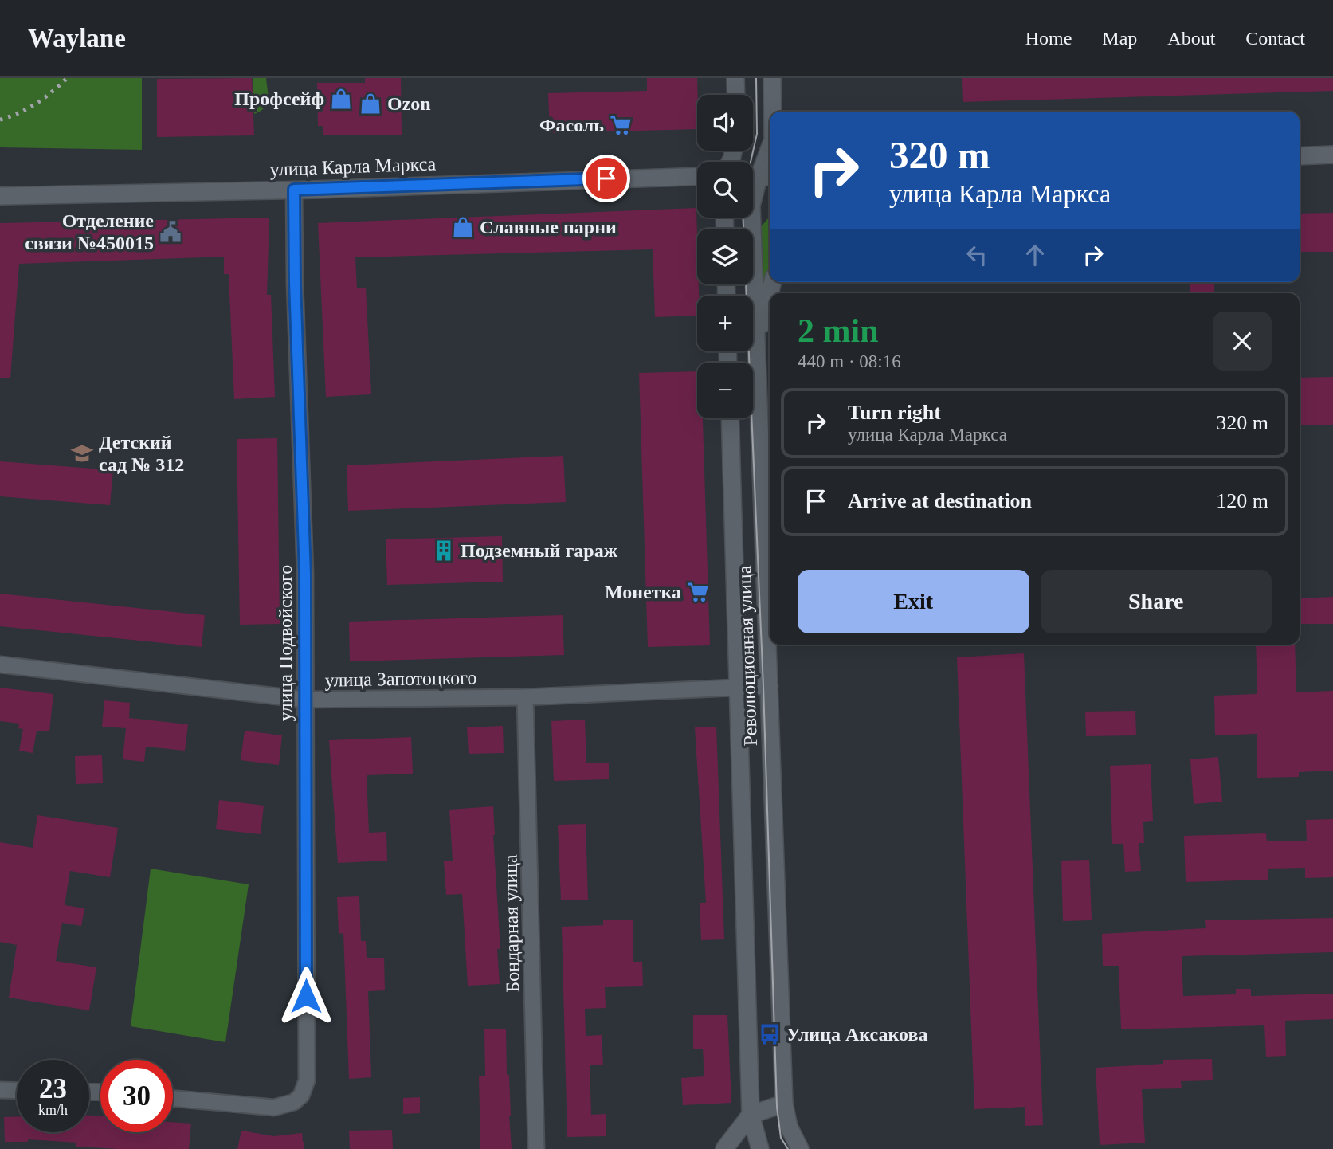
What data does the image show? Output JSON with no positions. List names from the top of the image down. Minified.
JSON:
{"streets":{"street":["улица Карла Маркса","улица Подвойского","Революционная улица","улица Запотоцкого","Бондарная улица"]},"crossings":[["улица Карла Маркса","улица Подвойского"],["улица Подвойского","улица Запотоцкого"],["Революционная улица","улица Запотоцкого"],["улица Запотоцкого","Бондарная улица"]],"places":{"shop":["Профсейф","Ozon","Славные парни"],"supermarket":["Фасоль","Монетка"],"public building":["Отделение связи №450015"],"school or university":["Детский сад № 312"],"building":["Подземный гараж"],"bus stop":["Улица Аксакова"]},"page":{"header":"Waylane","nav":["Home","Map","About","Contact"],"map_buttons":["+","−"],"turn":["320 m","улица Карла Маркса"],"heading":["2 min","440 m · 08:16"],"list":[{"name":"Turn right","note":"улица Карла Маркса","value":"320 m"},{"name":"Arrive at destination","value":"120 m"}],"buttons":["Exit","Share"],"speed":"23 km/h","limit":"30"}}
